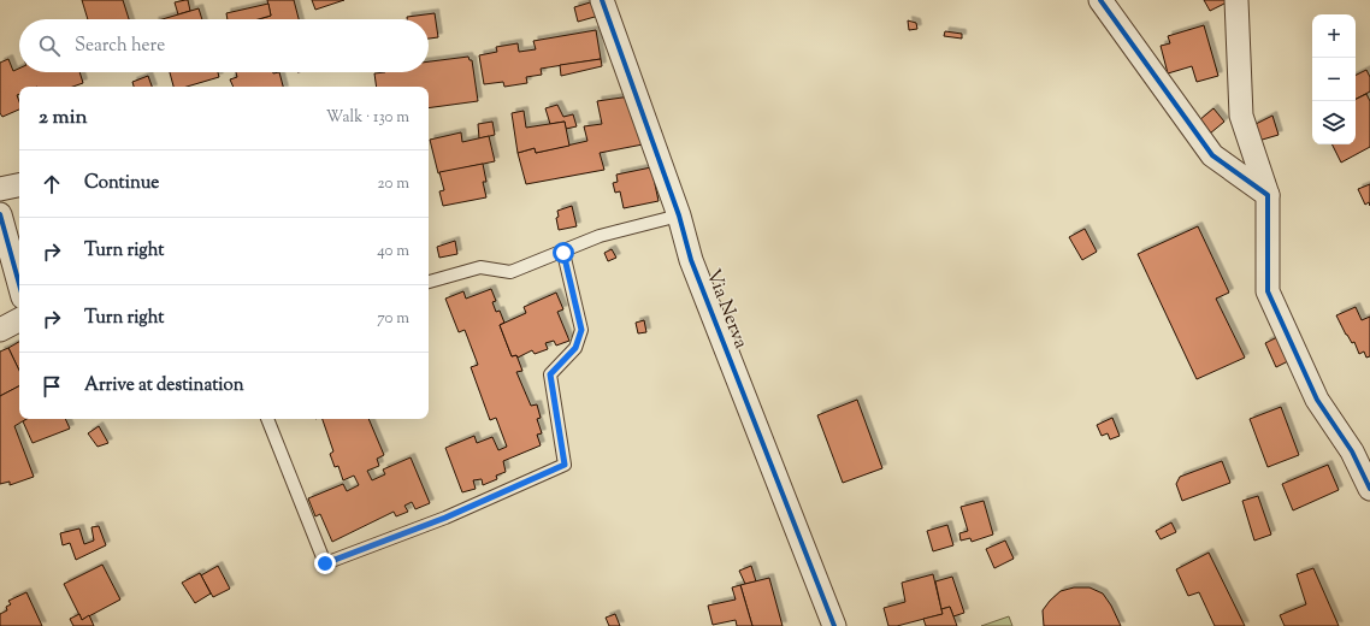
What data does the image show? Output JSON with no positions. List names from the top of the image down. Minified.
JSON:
{"streets":{"street":["Via Nerva"]},"page":{"map_buttons":["+","−"],"search":"Search here","heading":["2 min","Walk · 130 m"],"list":[["Continue","20 m"],["Turn right","40 m"],["Turn right","70 m"],"Arrive at destination"]}}
